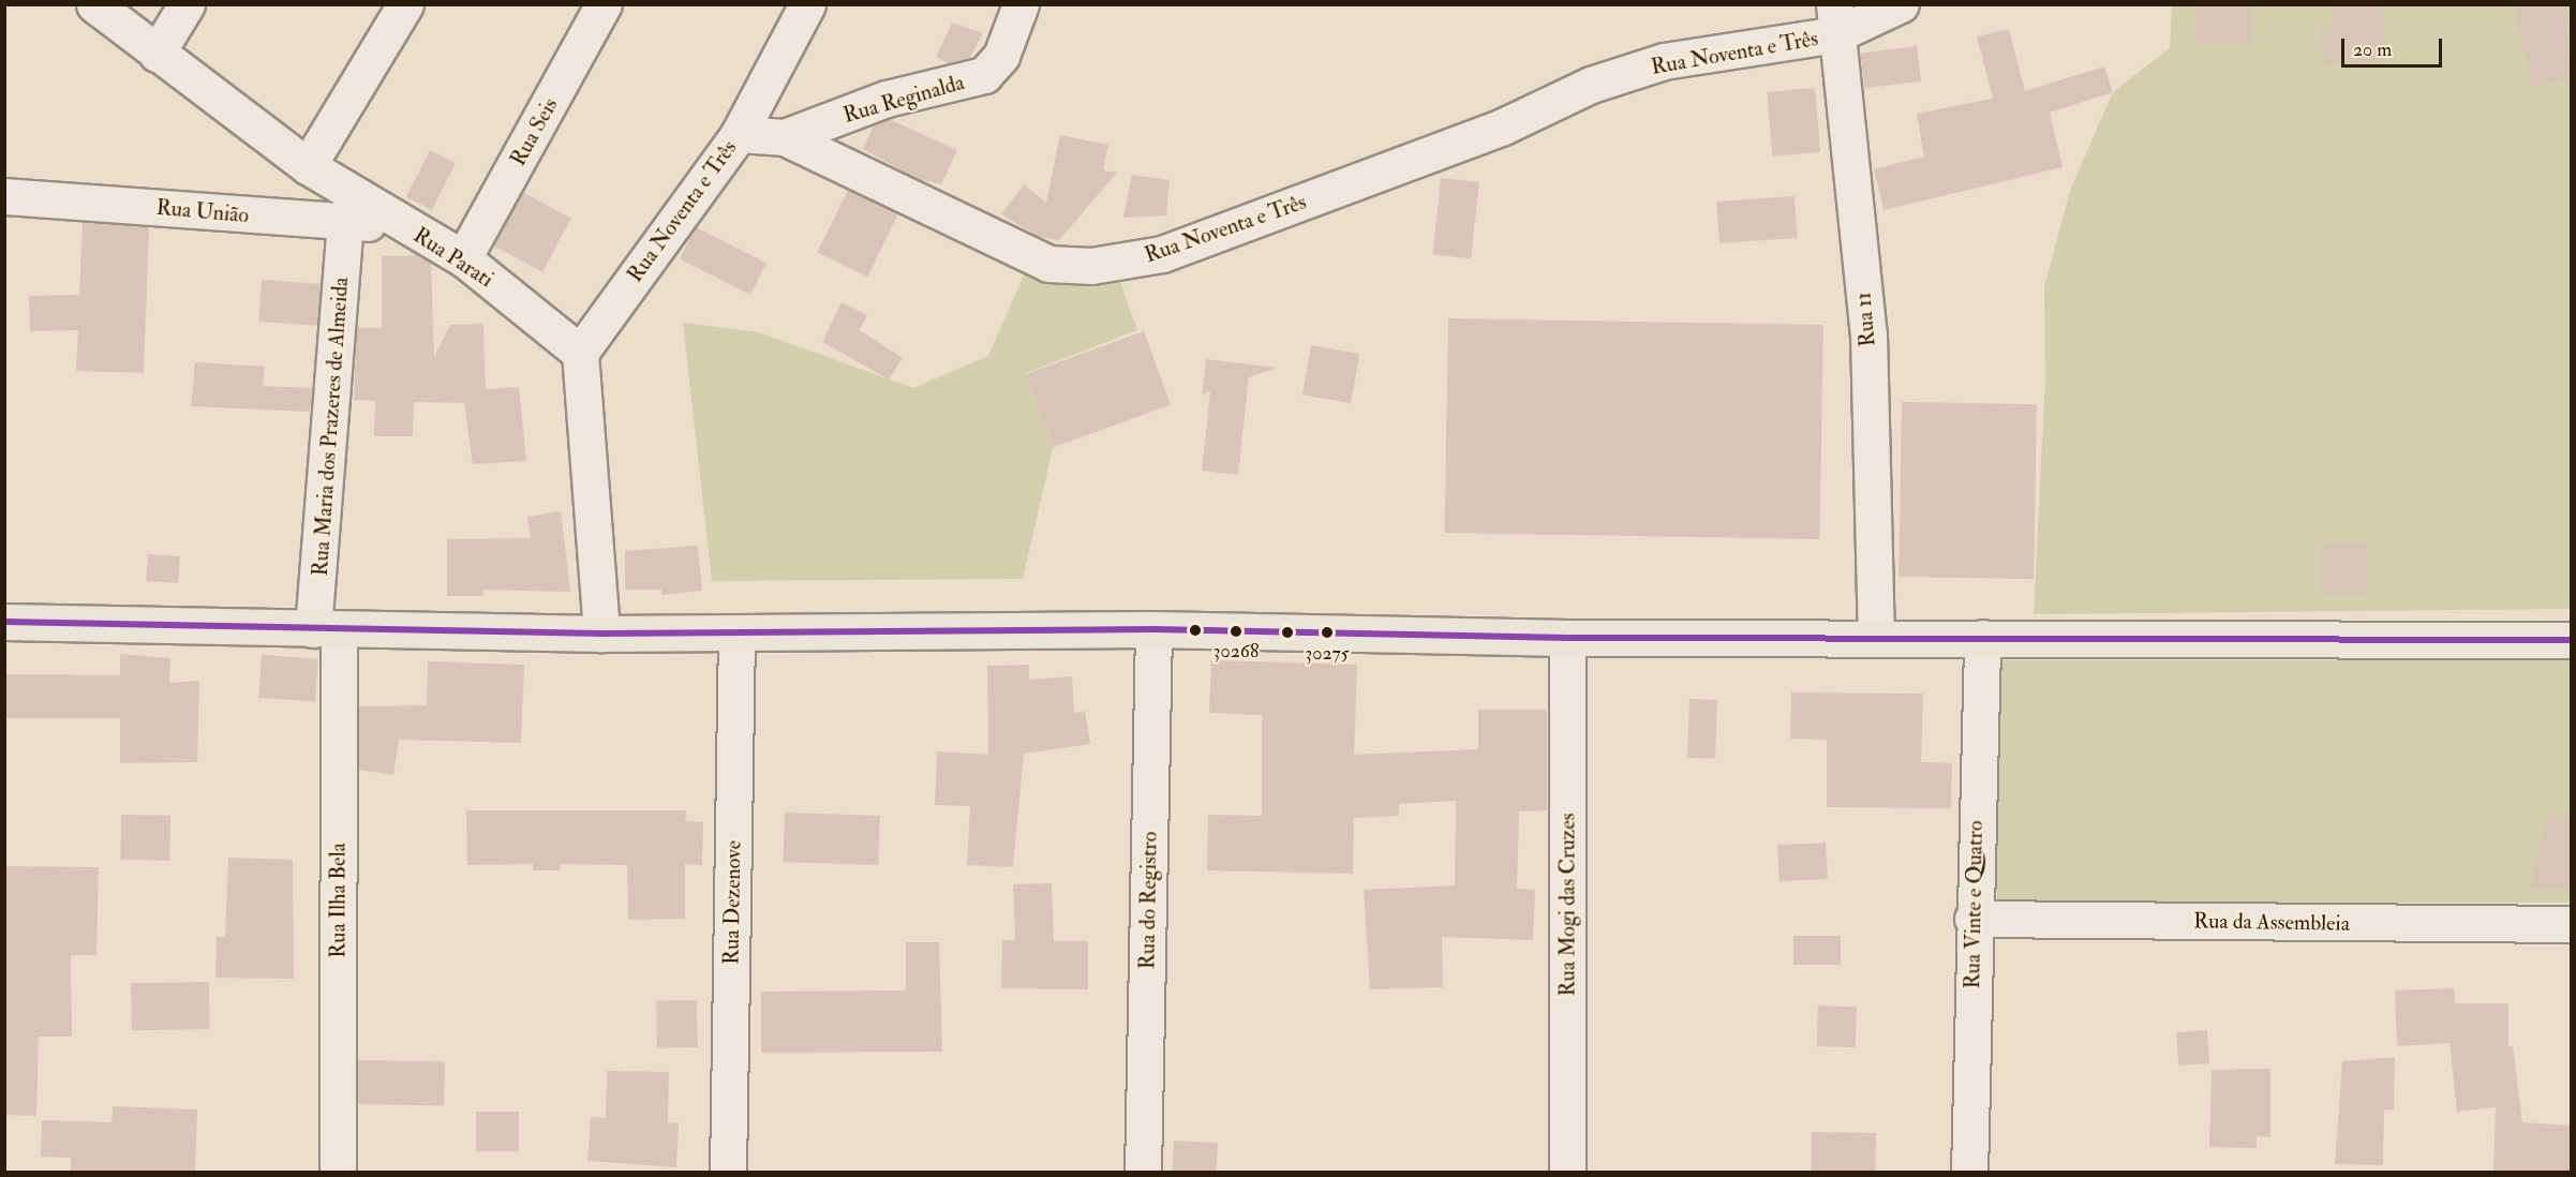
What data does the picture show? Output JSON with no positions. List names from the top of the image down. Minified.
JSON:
{"streets":{"street":["Rua Noventa e Três","Rua Reginalda","Rua Seis","Rua União","Rua Parati","Rua 11","Rua Maria dos Prazeres de Almeida","Rua Ilha Bela","Rua do Registro","Rua Dezenove","Rua Mogi das Cruzes","Rua Vinte e Quatro","Rua da Assembleia"]},"crossings":[["Rua Noventa e Três","Rua Reginalda"],["Rua Noventa e Três","Rua Parati"],["Rua Noventa e Três","Rua 11"],["Rua Seis","Rua Parati"],["Rua União","Rua Parati"],["Rua União","Rua Maria dos Prazeres de Almeida"],["Rua Maria dos Prazeres de Almeida","Rua Ilha Bela"],["Rua Vinte e Quatro","Rua da Assembleia"]],"places":["30268","30275"],"scale_bar":"20 m"}
